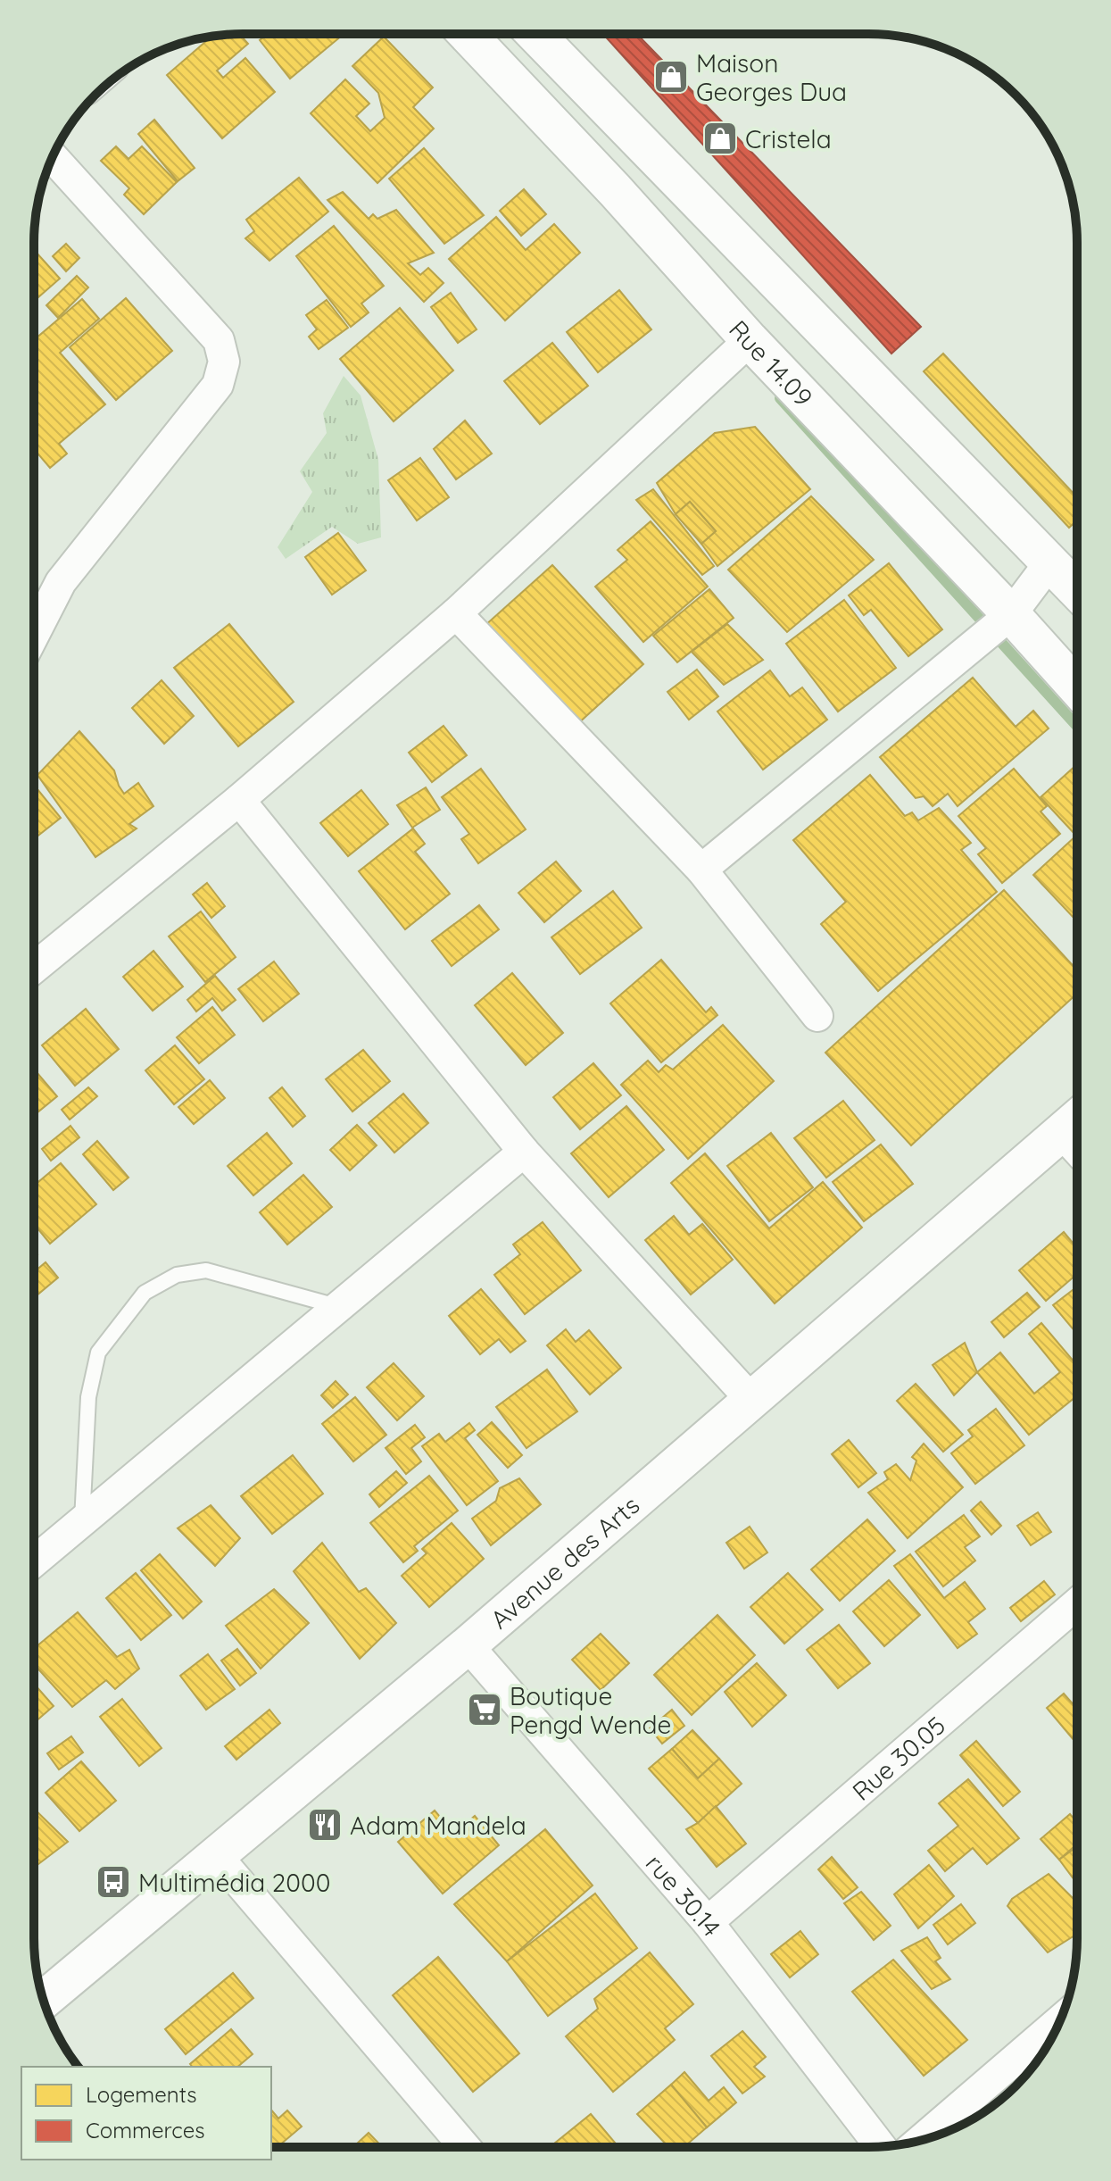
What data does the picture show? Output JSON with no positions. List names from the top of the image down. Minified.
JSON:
{"streets":{"street":["Rue 14.09","Avenue des Arts","Rue 30.05","rue 30.14"]},"crossings":[["Avenue des Arts","rue 30.14"],["Rue 30.05","rue 30.14"]],"places":{"shop":["Maison Georges Dua","Cristela"],"supermarket":["Boutique Pengd Wende"],"restaurant":["Adam Mandela"],"bus stop":["Multimédia 2000"]},"legend":["Logements","Commerces"]}
